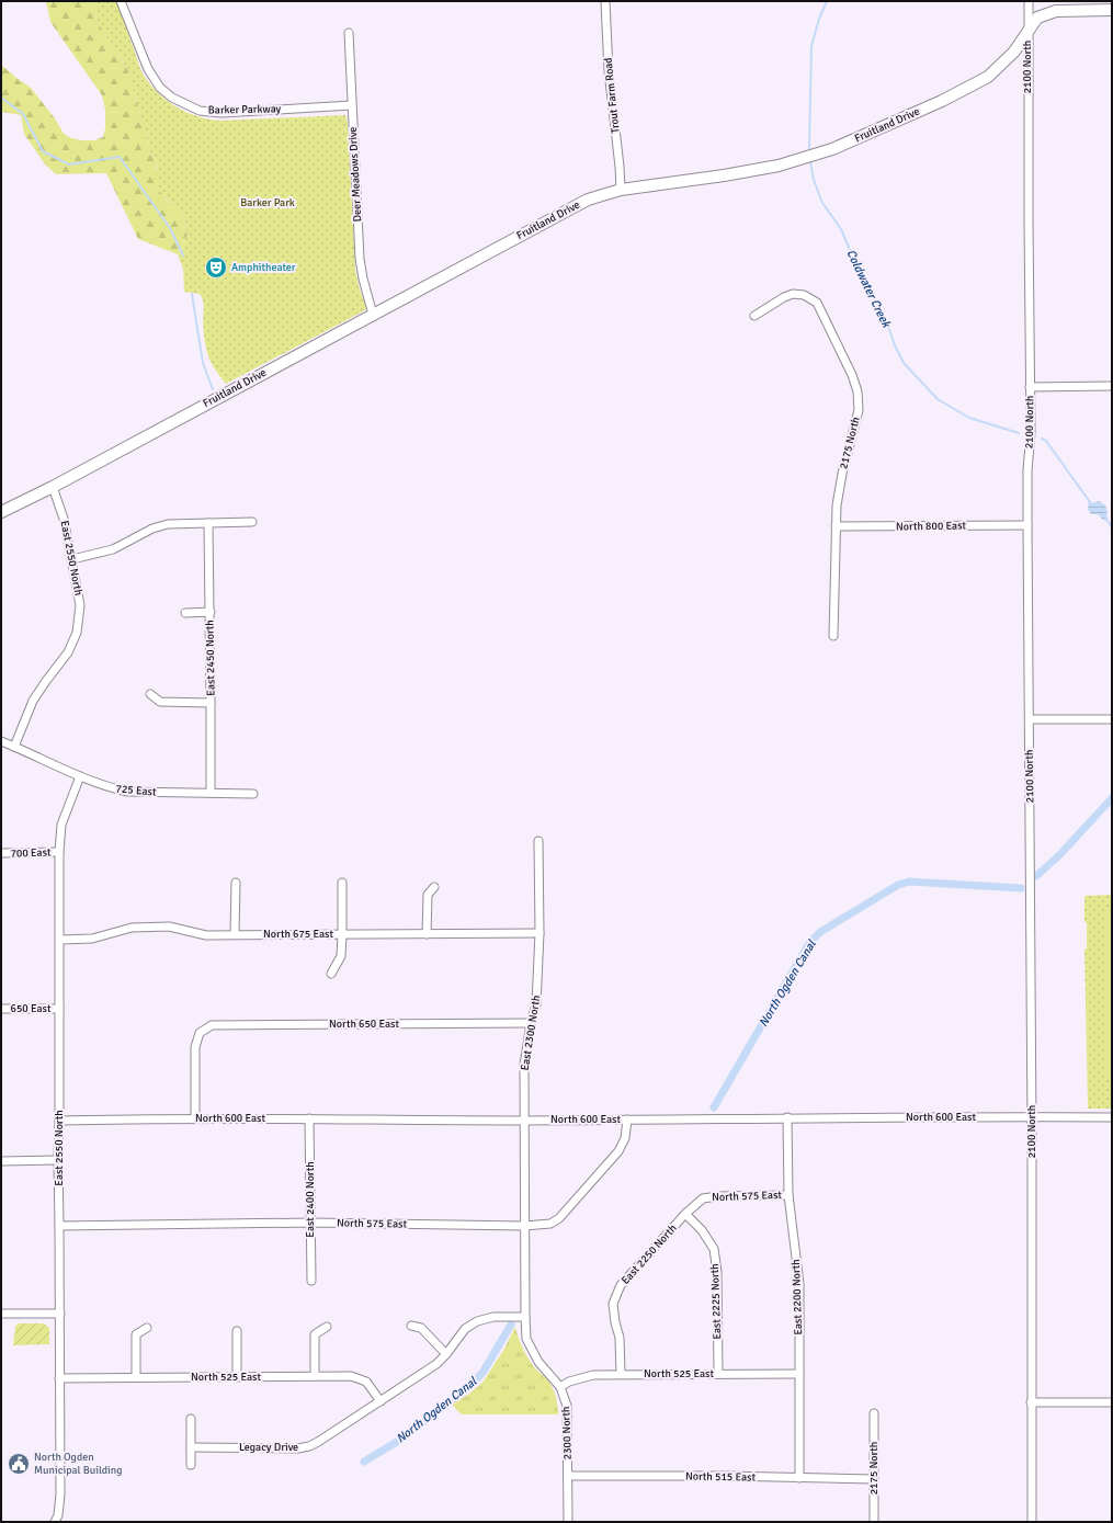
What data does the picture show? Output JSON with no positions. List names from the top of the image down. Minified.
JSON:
{"streets":{"street":["2100 North","Trout Farm Road","Barker Parkway","Fruitland Drive","Deer Meadows Drive","2175 North","North 800 East","East 2550 North","East 2450 North","725 East","700 East","North 675 East","650 East","North 650 East","East 2300 North","North 600 East","North 575 East","East 2400 North","East 2250 North","East 2200 North","East 2225 North","North 525 East","2300 North","Legacy Drive","North 515 East"]},"crossings":[["2100 North","Fruitland Drive"],["2100 North","North 800 East"],["2100 North","North 600 East"],["Trout Farm Road","Fruitland Drive"],["Barker Parkway","Deer Meadows Drive"],["Fruitland Drive","Deer Meadows Drive"],["Fruitland Drive","East 2550 North"],["2175 North","North 800 East"],["2175 North","North 515 East"],["East 2550 North","725 East"],["East 2550 North","700 East"],["East 2550 North","North 675 East"],["East 2550 North","650 East"],["East 2550 North","North 600 East"],["East 2550 North","North 575 East"],["East 2550 North","North 525 East"],["East 2450 North","725 East"],["North 675 East","East 2300 North"],["North 650 East","East 2300 North"],["North 650 East","North 600 East"],["East 2300 North","North 600 East"],["East 2300 North","North 575 East"],["East 2300 North","2300 North"],["North 600 East","North 575 East"],["North 600 East","East 2400 North"],["North 600 East","East 2200 North"],["North 575 East","East 2400 North"],["North 575 East","East 2250 North"],["North 575 East","East 2200 North"],["North 575 East","East 2225 North"],["North 575 East","2300 North"],["East 2250 North","East 2225 North"],["East 2250 North","North 525 East"],["East 2200 North","North 525 East"],["East 2200 North","North 515 East"],["East 2225 North","North 525 East"],["North 525 East","2300 North"],["North 525 East","Legacy Drive"],["2300 North","Legacy Drive"],["2300 North","North 515 East"]],"water":["Coldwater Creek","North Ogden Canal"],"parks":["Barker Park"],"places":{"theatre":["Amphitheater"],"public building":["North Ogden Municipal Building"]}}
